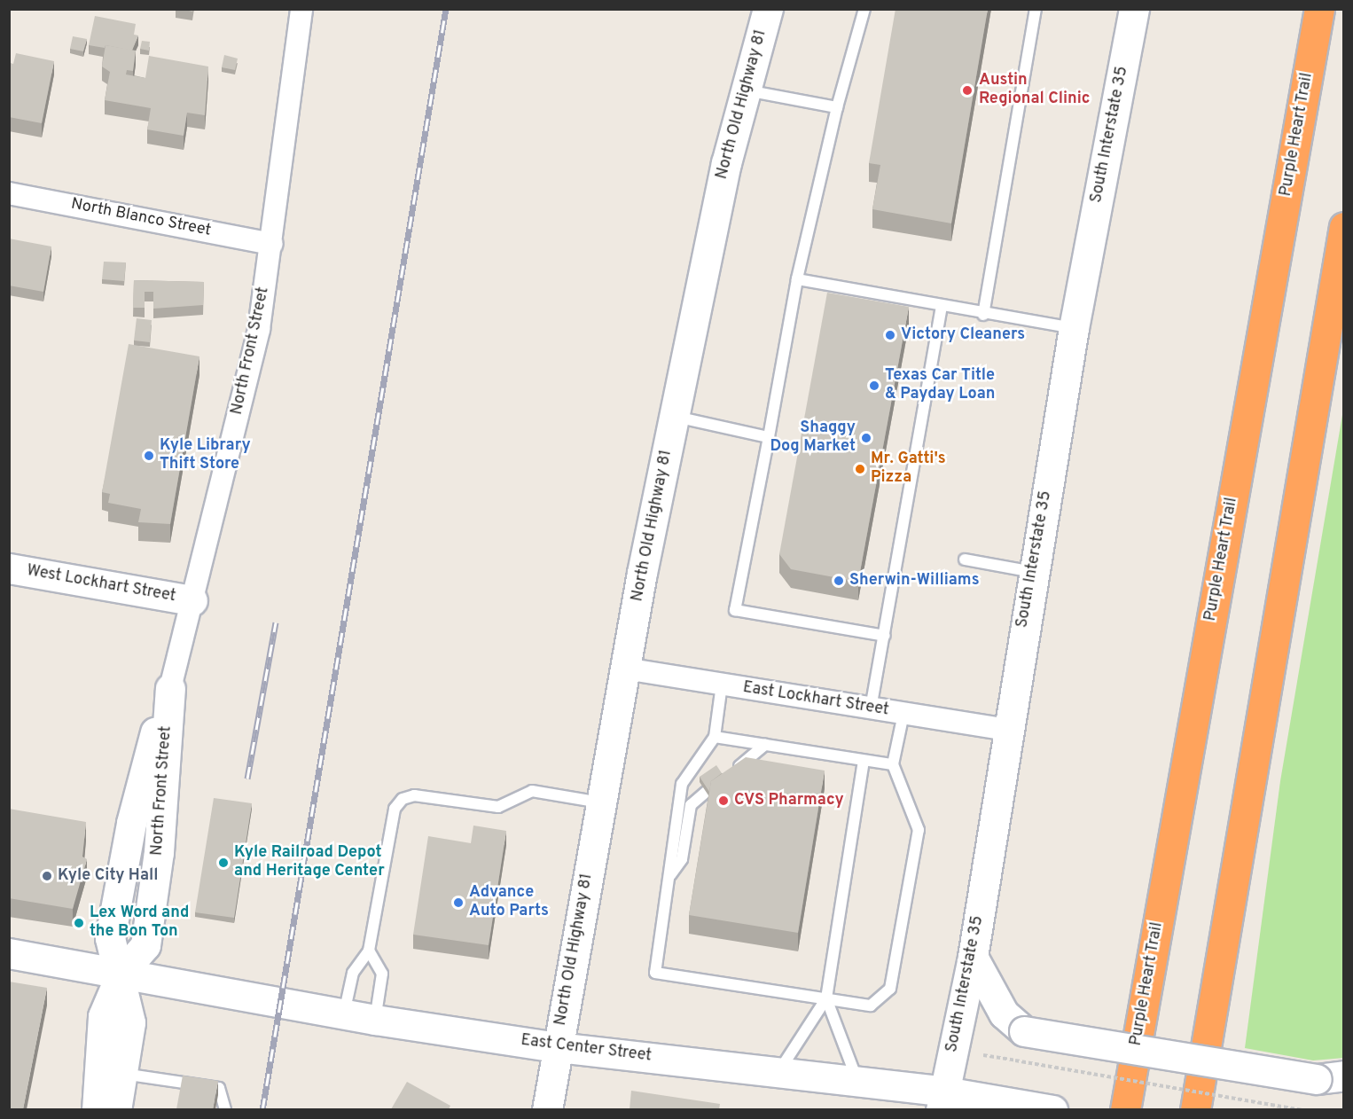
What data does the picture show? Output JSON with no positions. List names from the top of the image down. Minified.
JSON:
{"streets":{"highway":["Purple Heart Trail"],"main road":["North Old Highway 81","South Interstate 35","North Front Street","West Lockhart Street","East Center Street"],"street":["North Blanco Street","East Lockhart Street"]},"crossings":[["North Old Highway 81","East Lockhart Street"],["North Old Highway 81","East Center Street"],["South Interstate 35","East Lockhart Street"],["South Interstate 35","East Center Street"],["North Blanco Street","North Front Street"],["North Front Street","West Lockhart Street"],["North Front Street","East Center Street"]],"places":["Austin Regional Clinic","Victory Cleaners","Texas Car Title & Payday Loan","Shaggy Dog Market","Kyle Library Thift Store","Mr. Gatti's Pizza","Sherwin-Williams","CVS Pharmacy","Kyle Railroad Depot and Heritage Center","Kyle City Hall","Advance Auto Parts","Lex Word and the Bon Ton"]}
